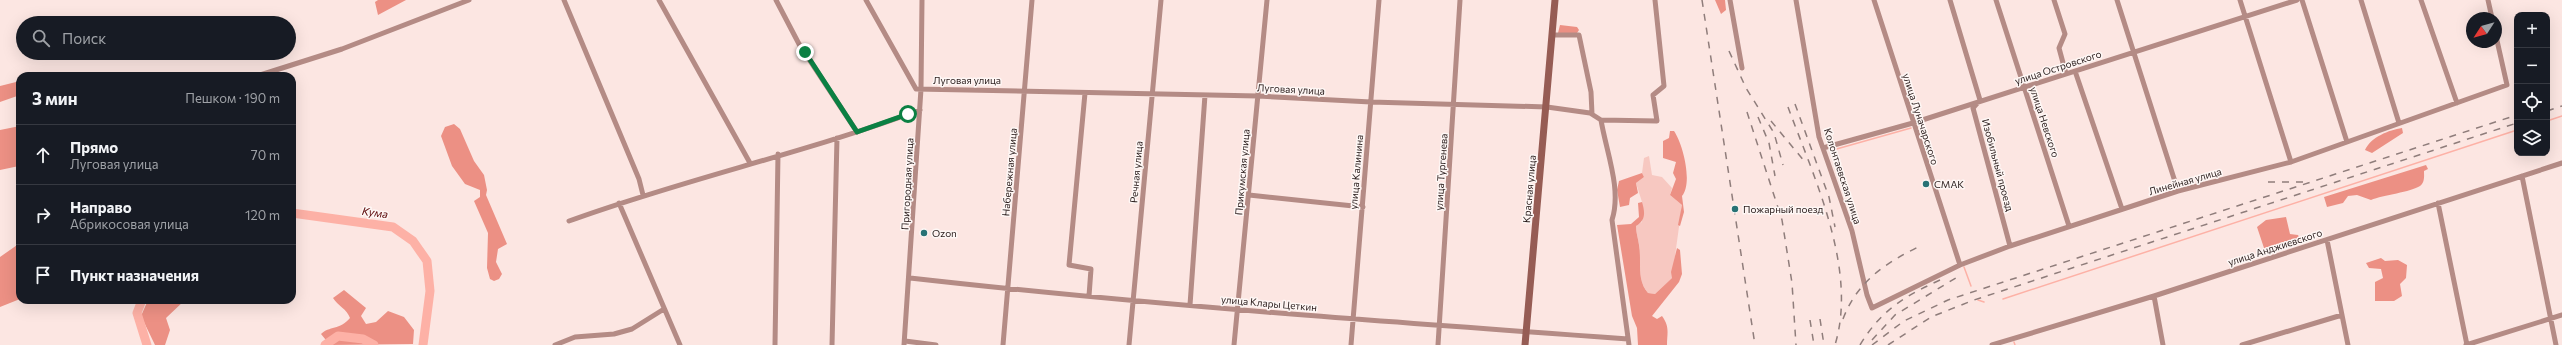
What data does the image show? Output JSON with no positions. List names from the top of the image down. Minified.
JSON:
{"streets":{"street":["улица Островского","Луговая улица","улица Луначарского","улица Невского","Изобильный проезд","Набережная улица","Речная улица","Прикумская улица","улица Калинина","улица Тургенева","Колонтаевская улица","Линейная улица","Пригородная улица","Красная улица","улица Анджиевского","улица Клары Цеткин"]},"crossings":[["улица Островского","улица Луначарского"],["улица Островского","улица Невского"],["улица Островского","Изобильный проезд"],["улица Островского","Колонтаевская улица"],["Луговая улица","Набережная улица"],["Луговая улица","Речная улица"],["Луговая улица","Прикумская улица"],["Луговая улица","улица Калинина"],["Луговая улица","улица Тургенева"],["Луговая улица","Пригородная улица"],["Луговая улица","Красная улица"],["улица Луначарского","Линейная улица"],["улица Невского","Линейная улица"],["Изобильный проезд","Линейная улица"],["Набережная улица","улица Клары Цеткин"],["Речная улица","улица Клары Цеткин"],["Прикумская улица","улица Клары Цеткин"],["улица Калинина","улица Клары Цеткин"],["улица Тургенева","улица Клары Цеткин"],["Колонтаевская улица","Линейная улица"],["Пригородная улица","улица Клары Цеткин"],["Красная улица","улица Клары Цеткин"]],"water":["Кума"],"places":["СМАК","Пожарный поезд","Ozon"],"north":"bottom left","page":{"map_buttons":["+","−"],"search":"Поиск","heading":["3 мин","Пешком · 190 m"],"list":[["Прямо","Луговая улица","70 m"],["Направо","Абрикосовая улица","120 m"],"Пункт назначения"]}}
